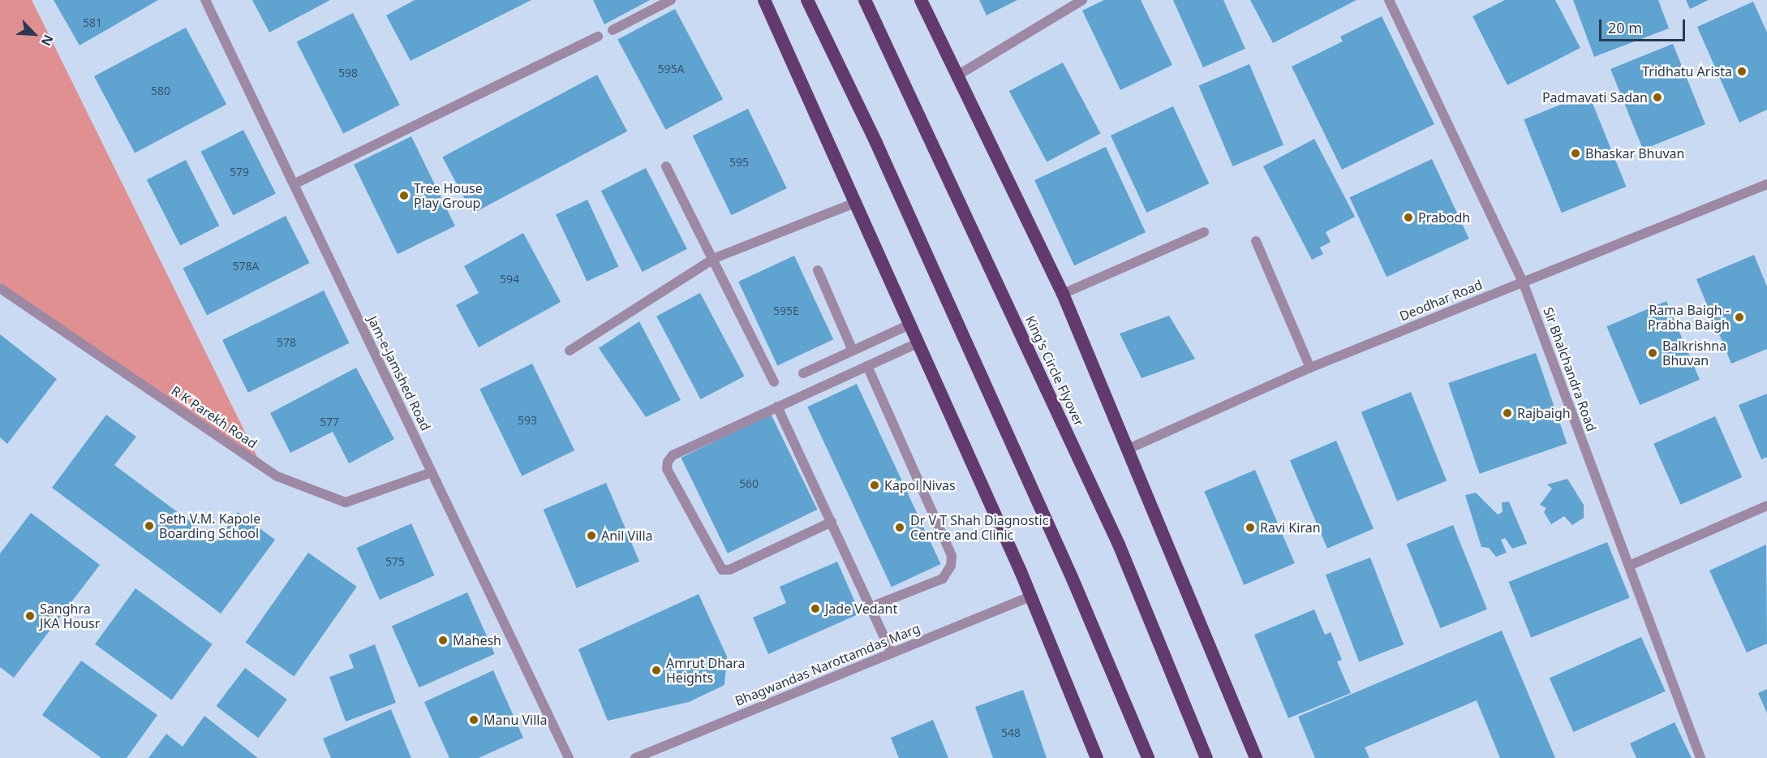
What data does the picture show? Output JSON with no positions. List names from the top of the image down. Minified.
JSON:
{"streets":{"highway":["King's Circle Flyover"],"street":["Deodhar Road","Sir Bhalchandra Road","Jam-e-Jamshed Road","R K Parekh Road","Bhagwandas Narottamdas Marg"]},"crossings":[["Deodhar Road","Sir Bhalchandra Road"],["Jam-e-Jamshed Road","R K Parekh Road"]],"places":["Tridhatu Arista","Padmavati Sadan","Bhaskar Bhuvan","Tree House Play Group","Prabodh","Rama Baigh - Prabha Baigh","Balkrishna Bhuvan","Rajbaigh","Kapol Nivas","Seth V.M. Kapole Boarding School","Dr V T Shah Diagnostic Centre and Clinic","Ravi Kiran","Anil Villa","Jade Vedant","Sanghra JKA Housr","Mahesh","Amrut Dhara Heights","Manu Villa"],"house_numbers":["581","595A","598","580","595","579","578A","594","595E","578","593","577","560","575","548"],"scale_bar":"20 m","north":"bottom right"}
